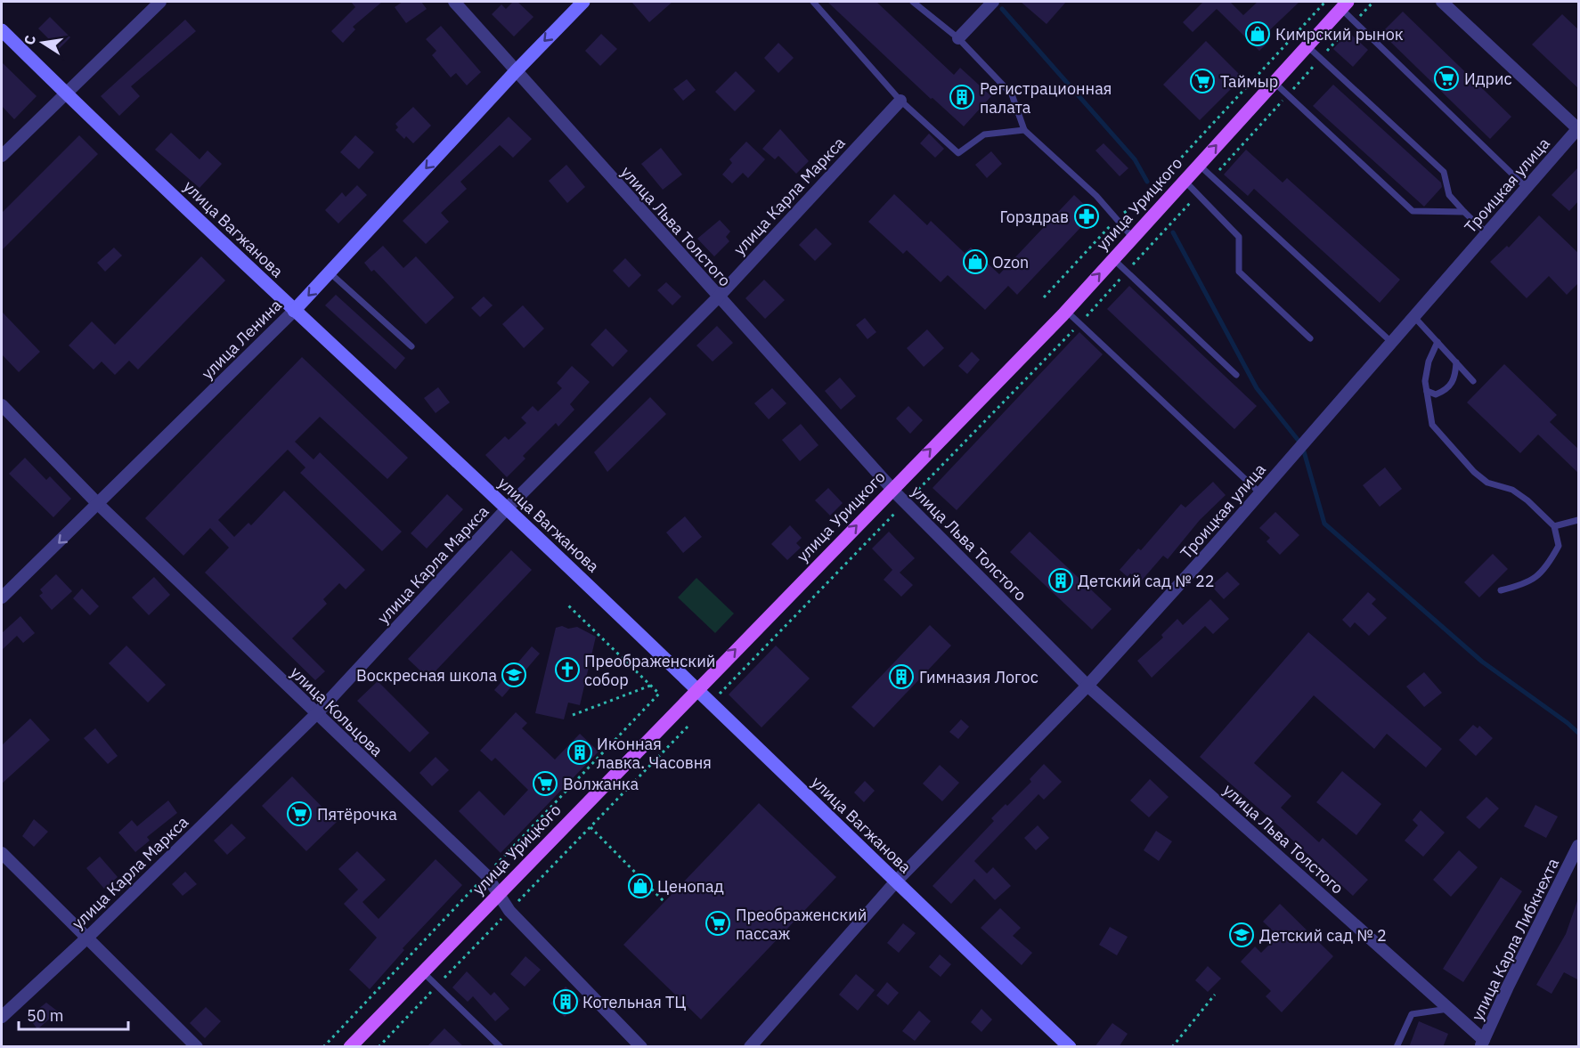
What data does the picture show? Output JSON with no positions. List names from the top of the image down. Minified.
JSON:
{"streets":{"main road":["улица Урицкого","улица Вагжанова","улица Ленина"],"street":["Троицкая улица","улица Карла Маркса","улица Льва Толстого","улица Кольцова","улица Карла Либкнехта"]},"crossings":[["Троицкая улица","улица Льва Толстого"],["Троицкая улица","улица Вагжанова"],["улица Карла Маркса","улица Льва Толстого"],["улица Карла Маркса","улица Вагжанова"],["улица Карла Маркса","улица Кольцова"],["улица Урицкого","улица Льва Толстого"],["улица Урицкого","улица Вагжанова"],["улица Урицкого","улица Кольцова"],["улица Льва Толстого","улица Ленина"],["улица Льва Толстого","улица Карла Либкнехта"],["улица Вагжанова","улица Ленина"],["улица Ленина","улица Кольцова"]],"one_way":["улица Урицкого","улица Ленина"],"places":{"shop":["Кимрский рынок","Ozon","Ценопад"],"supermarket":["Идрис","Таймыр","Волжанка","Пятёрочка","Преображенский пассаж"],"building":["Регистрационная палата","Детский сад № 22","Гимназия Логос","Иконная лавка. Часовня","Котельная ТЦ"],"pharmacy":["Горздрав"],"church":["Преображенский собор"],"school or university":["Воскресная школа","Детский сад № 2"]},"scale_bar":"50 m","north":"left"}
